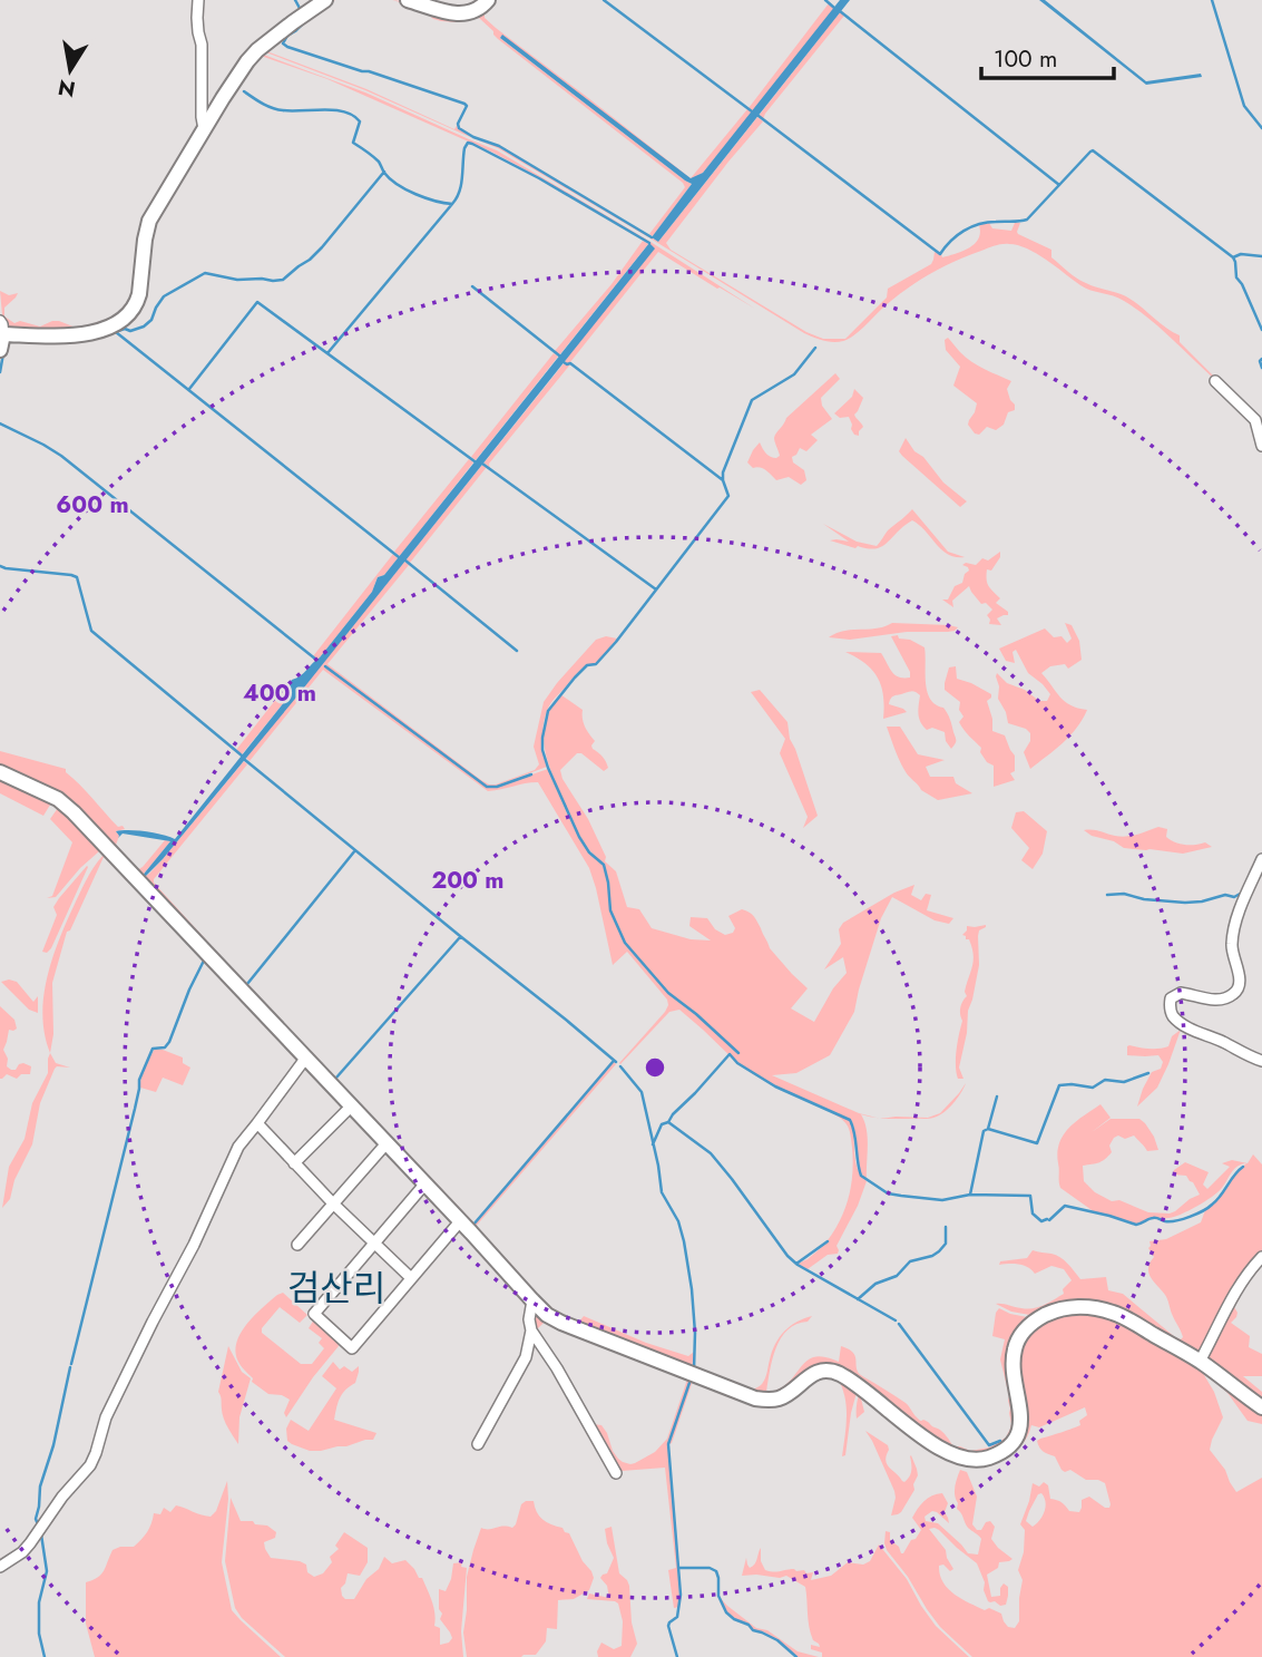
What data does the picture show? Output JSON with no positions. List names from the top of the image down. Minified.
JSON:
{"districts":["검산리"],"scale_bar":"100 m","north":"bottom","rings":["600 m","400 m","200 m"]}
